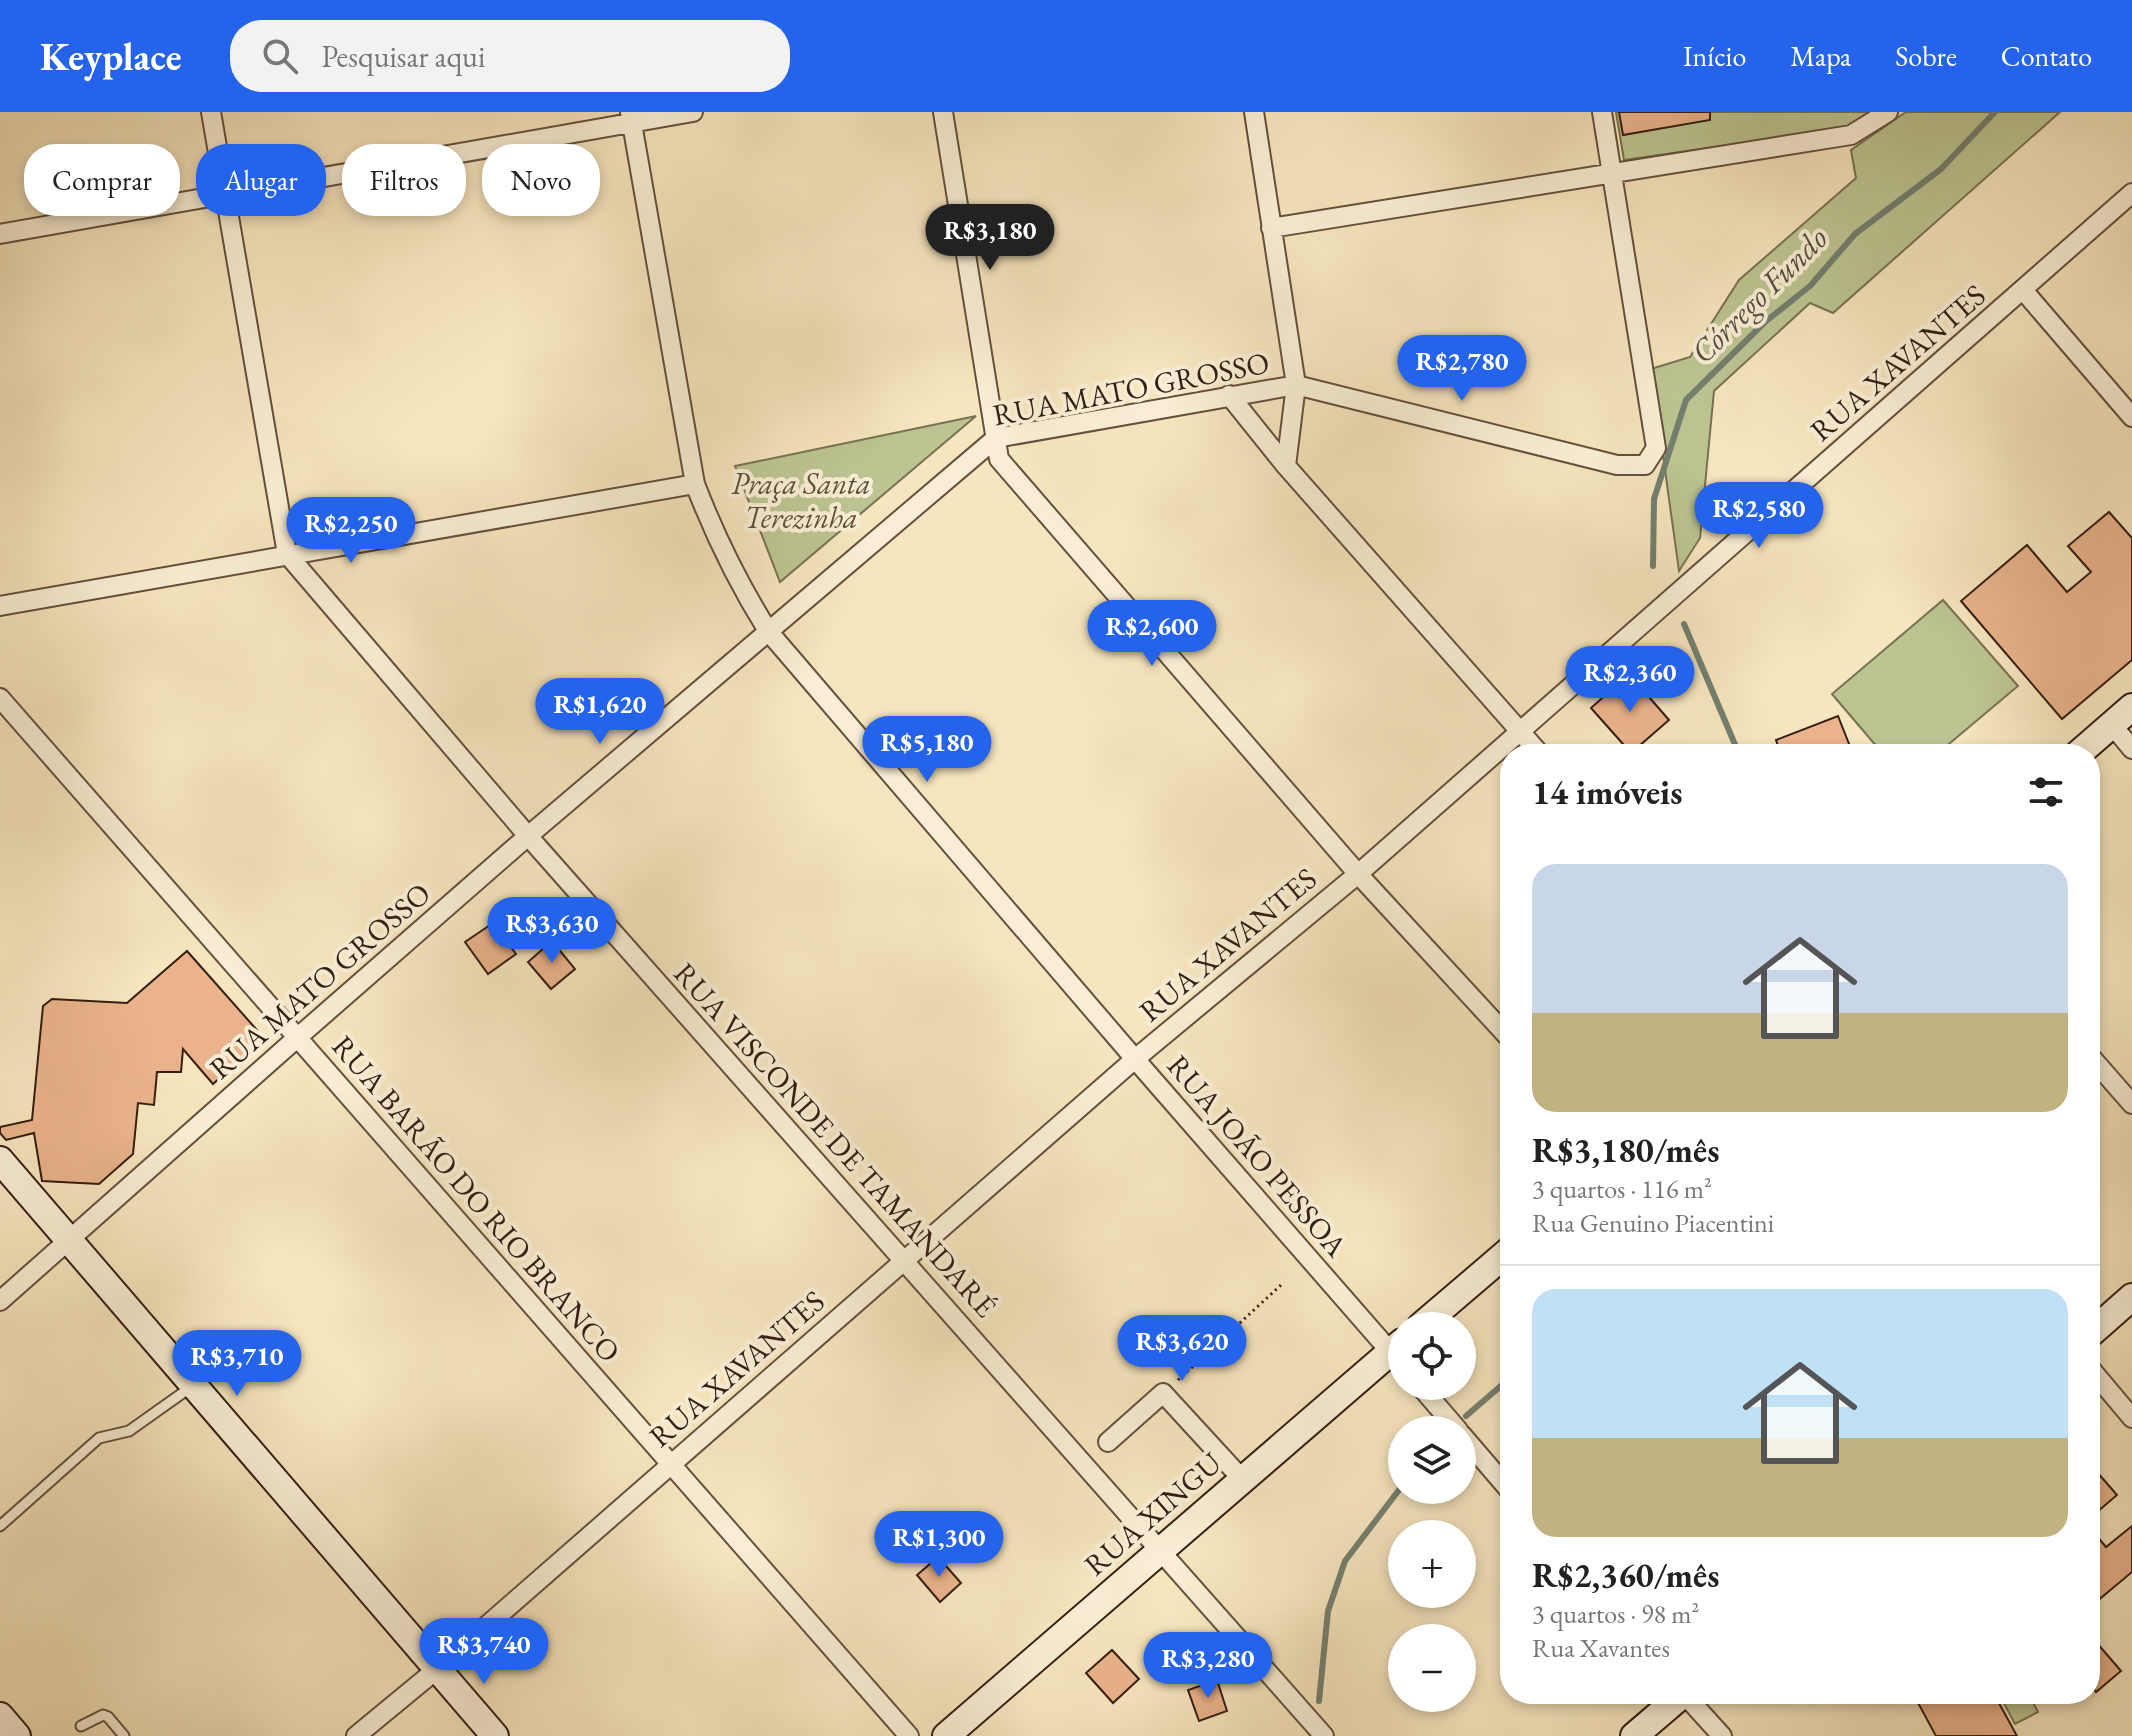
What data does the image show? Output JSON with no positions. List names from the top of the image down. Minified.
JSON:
{"streets":{"street":["RUA XAVANTES","RUA MATO GROSSO","RUA VISCONDE DE TAMANDARÉ","RUA JOÃO PESSOA","RUA BARÃO DO RIO BRANCO","RUA XINGU"]},"crossings":[["RUA XAVANTES","RUA VISCONDE DE TAMANDARÉ"],["RUA XAVANTES","RUA JOÃO PESSOA"],["RUA XAVANTES","RUA BARÃO DO RIO BRANCO"],["RUA MATO GROSSO","RUA VISCONDE DE TAMANDARÉ"],["RUA MATO GROSSO","RUA JOÃO PESSOA"],["RUA MATO GROSSO","RUA BARÃO DO RIO BRANCO"],["RUA VISCONDE DE TAMANDARÉ","RUA XINGU"]],"water":["Córrego Fundo"],"parks":["Praça Santa Terezinha"],"page":{"header":"Keyplace","search":"Pesquisar aqui","nav":["Início","Mapa","Sobre","Contato"],"chip":["Comprar","Alugar","Filtros","Novo"],"price":["R$3,180","R$2,780","R$2,580","R$2,250","R$2,600","R$2,360","R$1,620","R$5,180","R$3,630","R$3,620","R$3,710","R$1,300","R$3,740","R$3,280"],"heading":"14 imóveis","list":[{"name":"R$3,180/mês","note":"3 quartos · 116 m² · Rua Genuino Piacentini"},{"name":"R$2,360/mês","note":"3 quartos · 98 m² · Rua Xavantes"}],"map_buttons":["+","−"]}}
